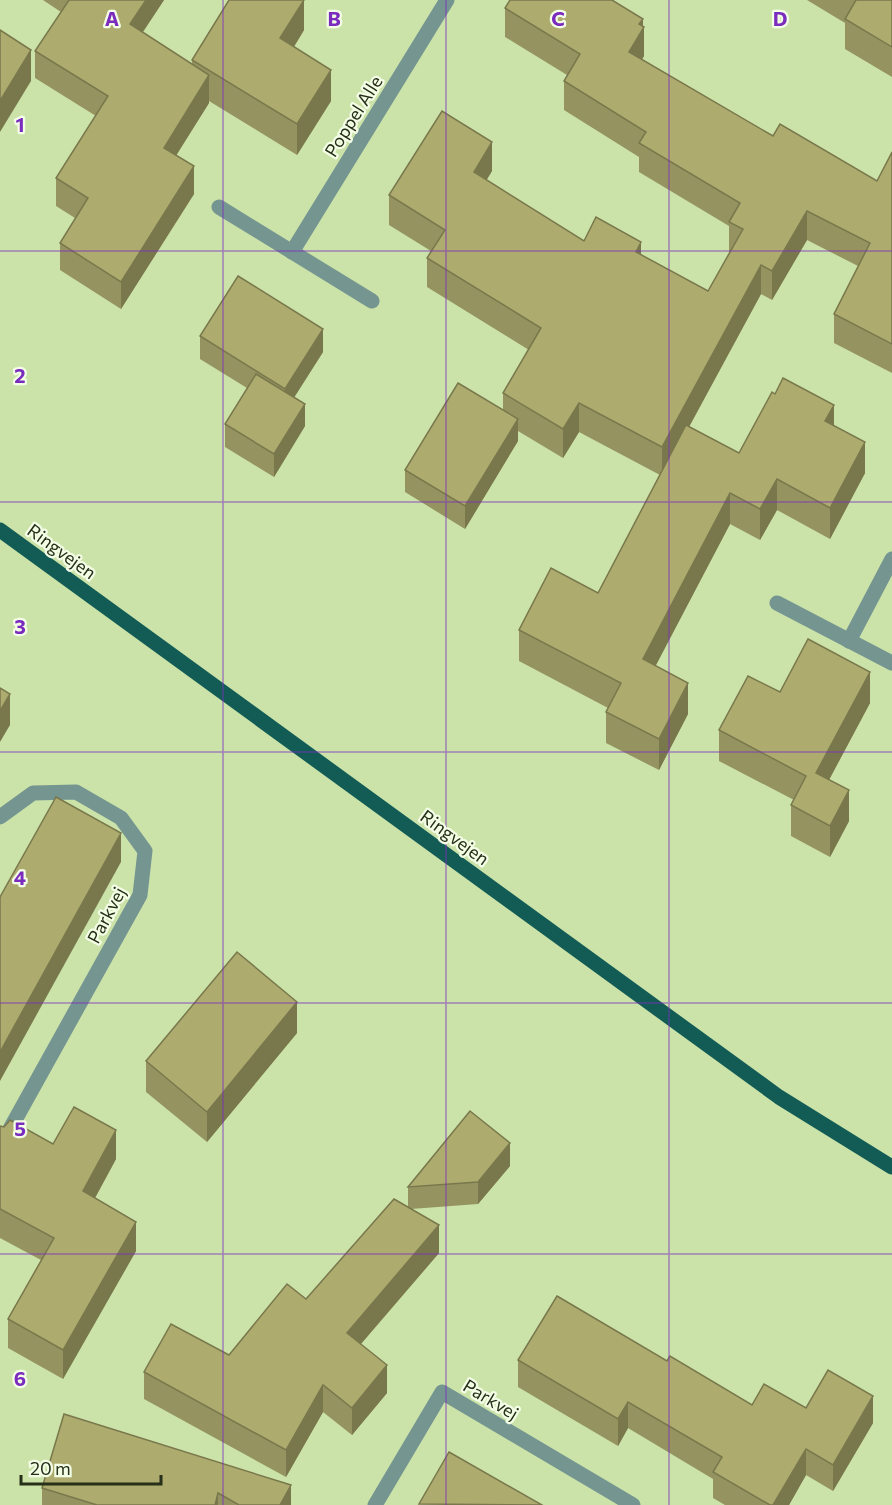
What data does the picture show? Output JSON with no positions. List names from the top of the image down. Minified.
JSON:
{"streets":{"main road":["Ringvejen"],"street":["Poppel Alle","Parkvej"]},"scale_bar":"20 m","grid":{"columns":["A","B","C","D"],"rows":["1","2","3","4","5","6"]}}
